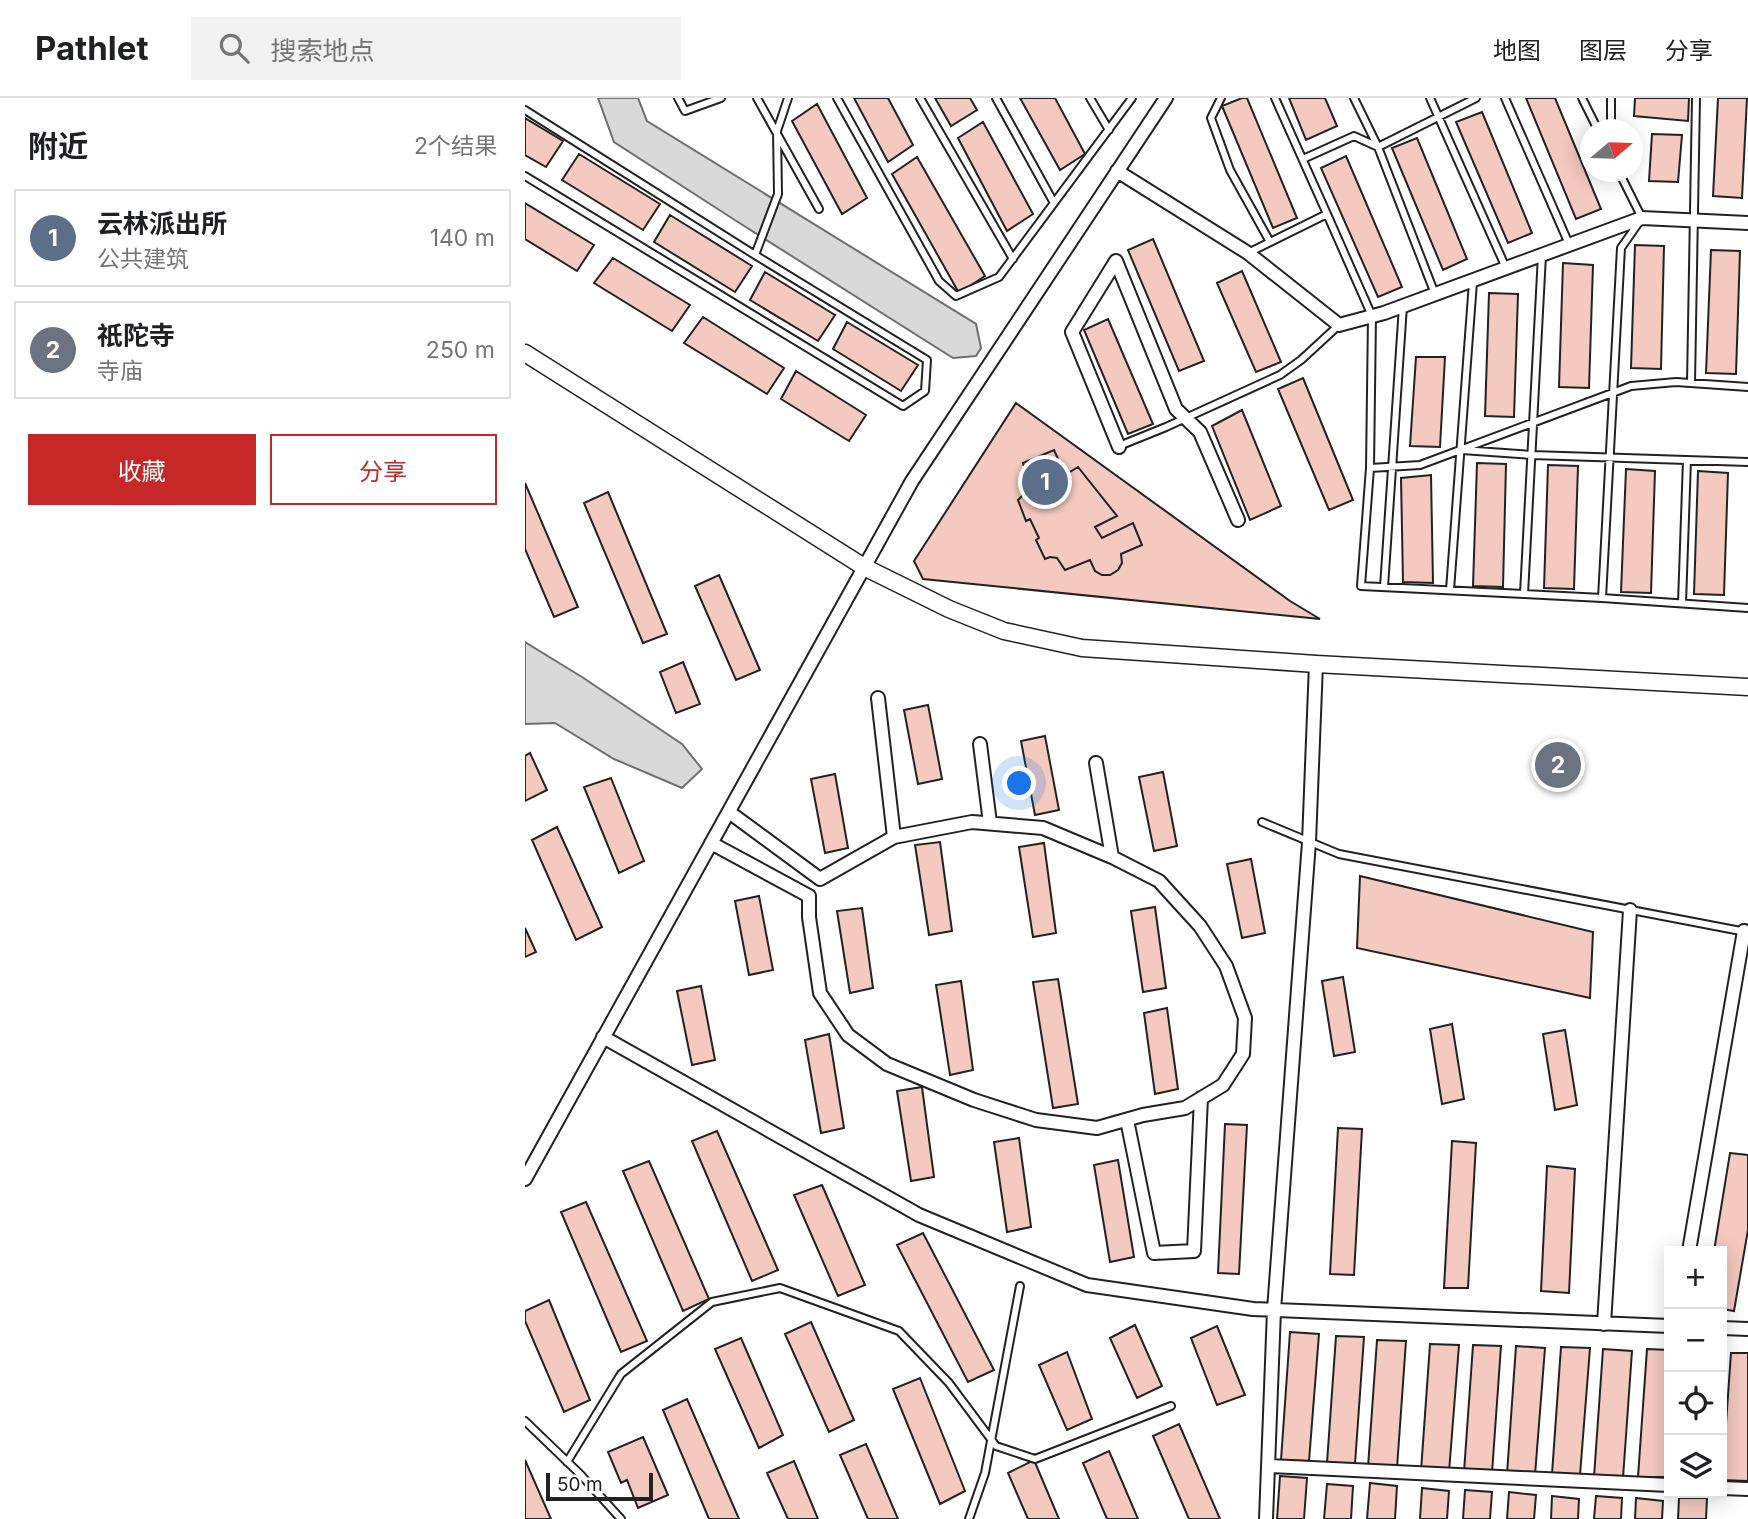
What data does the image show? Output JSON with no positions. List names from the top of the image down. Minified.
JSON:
{"scale_bar":"50 m","north":"right","page":{"header":"Pathlet","search":"搜索地点","nav":["地图","图层","分享"],"heading":["附近","2个结果"],"list":[{"mark":"1","name":"云林派出所","note":"公共建筑","value":"140 m"},{"mark":"2","name":"祇陀寺","note":"寺庙","value":"250 m"}],"buttons":["收藏","分享"],"pins":["1","2"],"map_buttons":["+","−"],"scale":"50 m"}}
